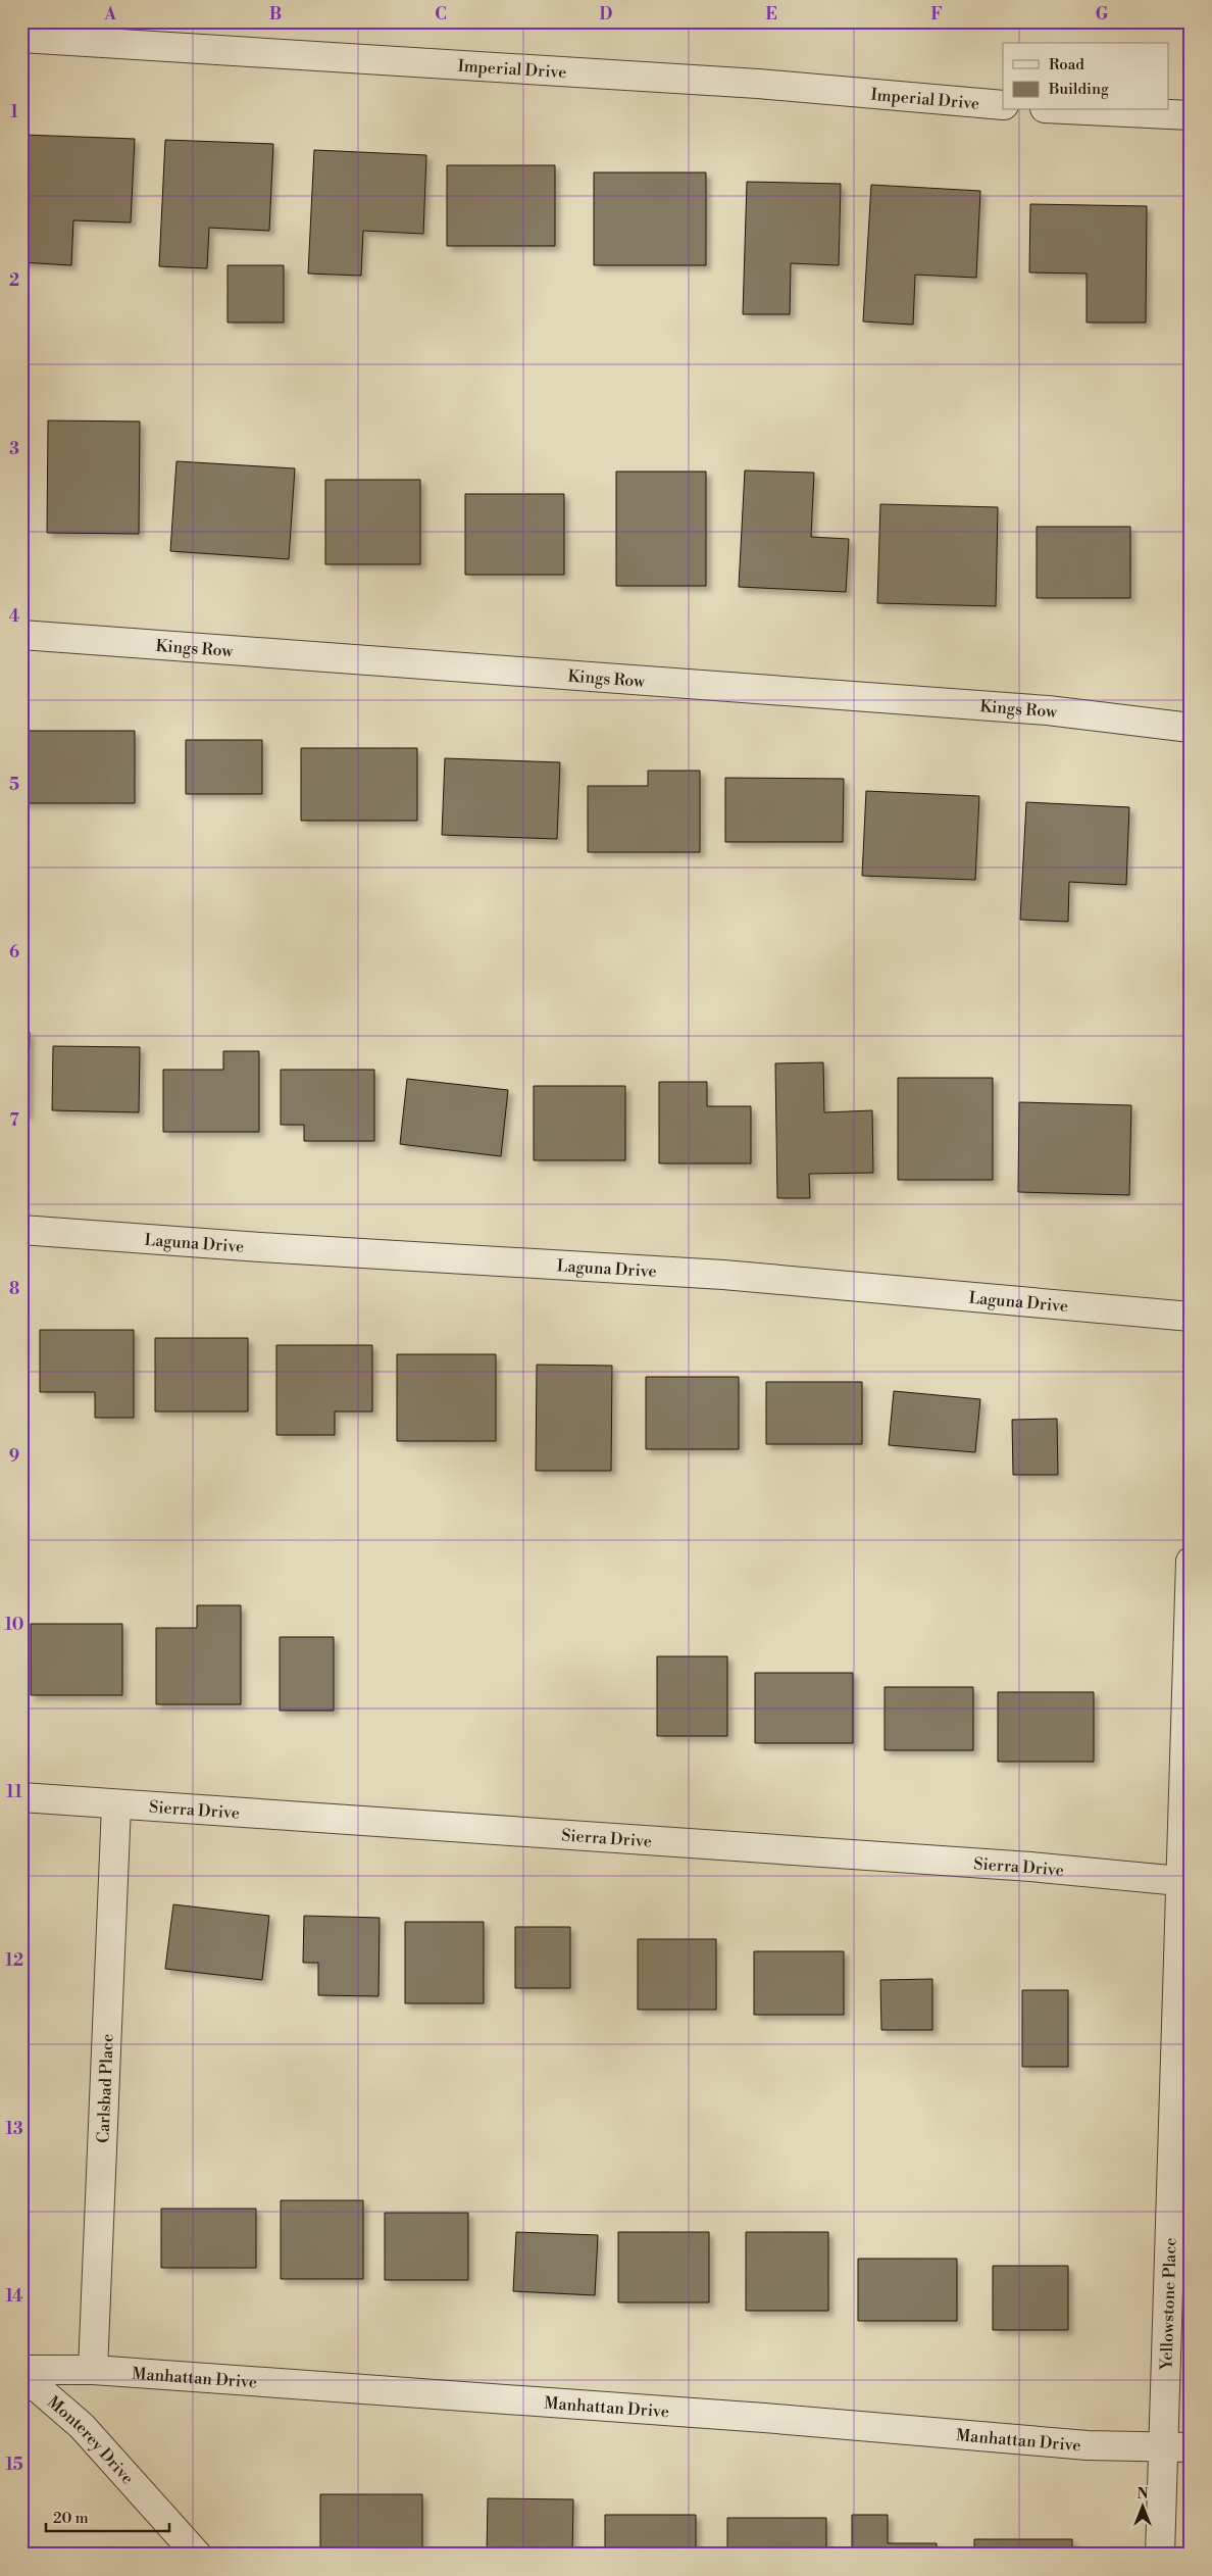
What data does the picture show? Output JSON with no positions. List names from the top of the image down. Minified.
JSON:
{"streets":{"street":["Imperial Drive","Kings Row","Laguna Drive","Sierra Drive","Carlsbad Place","Yellowstone Place","Manhattan Drive","Monterey Drive"]},"crossings":[["Sierra Drive","Carlsbad Place"],["Sierra Drive","Yellowstone Place"],["Carlsbad Place","Manhattan Drive"],["Yellowstone Place","Manhattan Drive"],["Manhattan Drive","Monterey Drive"]],"legend":["Road","Building"],"scale_bar":"20 m","north":"top","grid":{"columns":["A","B","C","D","E","F","G"],"rows":["1","2","3","4","5","6","7","8","9","10","11","12","13","14","15"]}}
